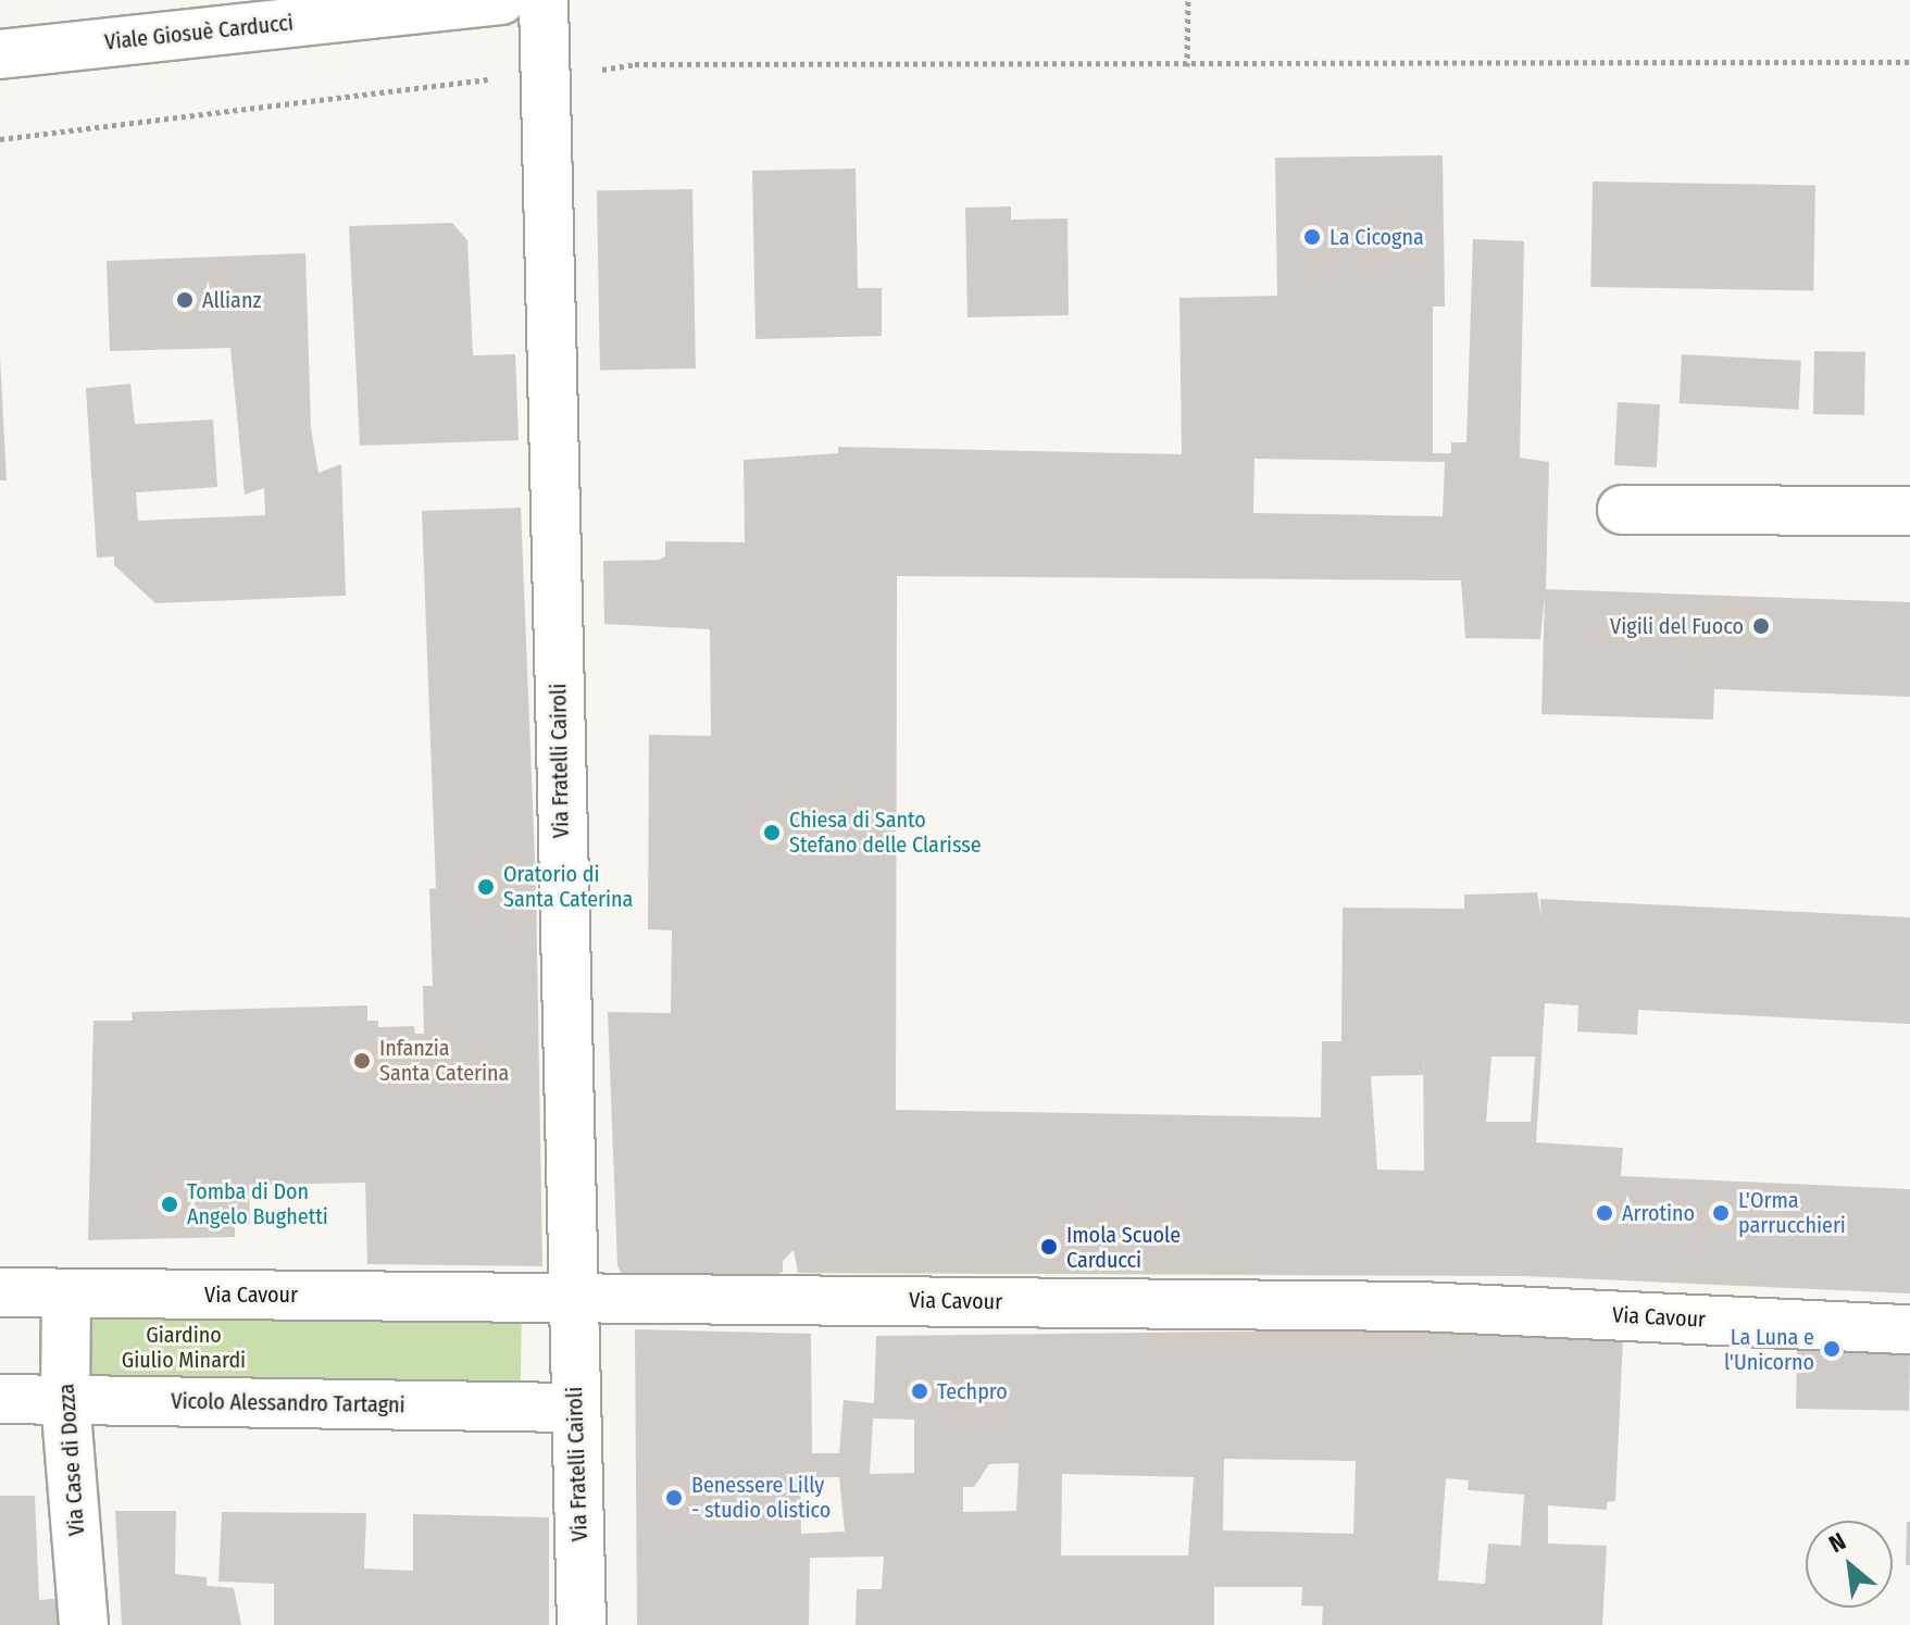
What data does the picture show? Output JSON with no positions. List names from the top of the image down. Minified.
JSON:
{"streets":{"street":["Viale Giosuè Carducci","Via Fratelli Cairoli","Via Cavour","Vicolo Alessandro Tartagni","Via Case di Dozza"]},"crossings":[["Via Fratelli Cairoli","Via Cavour"],["Via Fratelli Cairoli","Vicolo Alessandro Tartagni"],["Via Cavour","Via Case di Dozza"],["Vicolo Alessandro Tartagni","Via Case di Dozza"]],"parks":["Giardino Giulio Minardi"],"places":["La Cicogna","Allianz","Vigili del Fuoco","Chiesa di Santo Stefano delle Clarisse","Oratorio di Santa Caterina","Infanzia Santa Caterina","Tomba di Don Angelo Bughetti","Arrotino","L'Orma parrucchieri","Imola Scuole Carducci","La Luna e l'Unicorno","Techpro","Benessere Lilly - studio olistico"],"north":"top left"}
